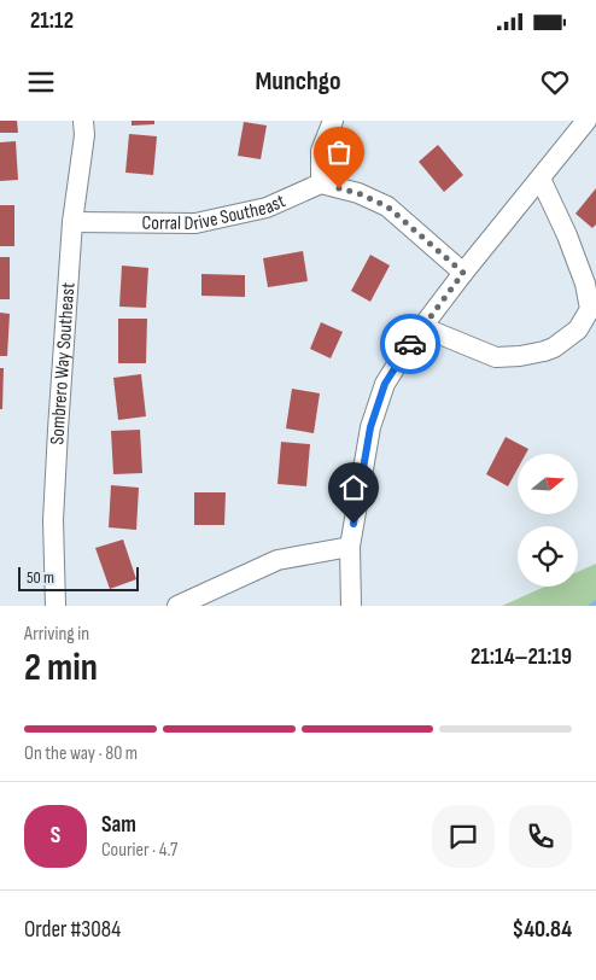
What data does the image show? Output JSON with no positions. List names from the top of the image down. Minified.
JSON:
{"streets":{"street":["Corral Drive Southeast","Sombrero Way Southeast"]},"crossings":[["Corral Drive Southeast","Sombrero Way Southeast"]],"scale_bar":"50 m","north":"right","page":{"status":"21:12","header":"Munchgo","scale":"50 m","heading":["2 min","Arriving in","21:14–21:19"],"panel":["Sam","Courier · 4.7","Order #3084","$40.84"],"bar":"On the way · 80 m","round":"S"}}
